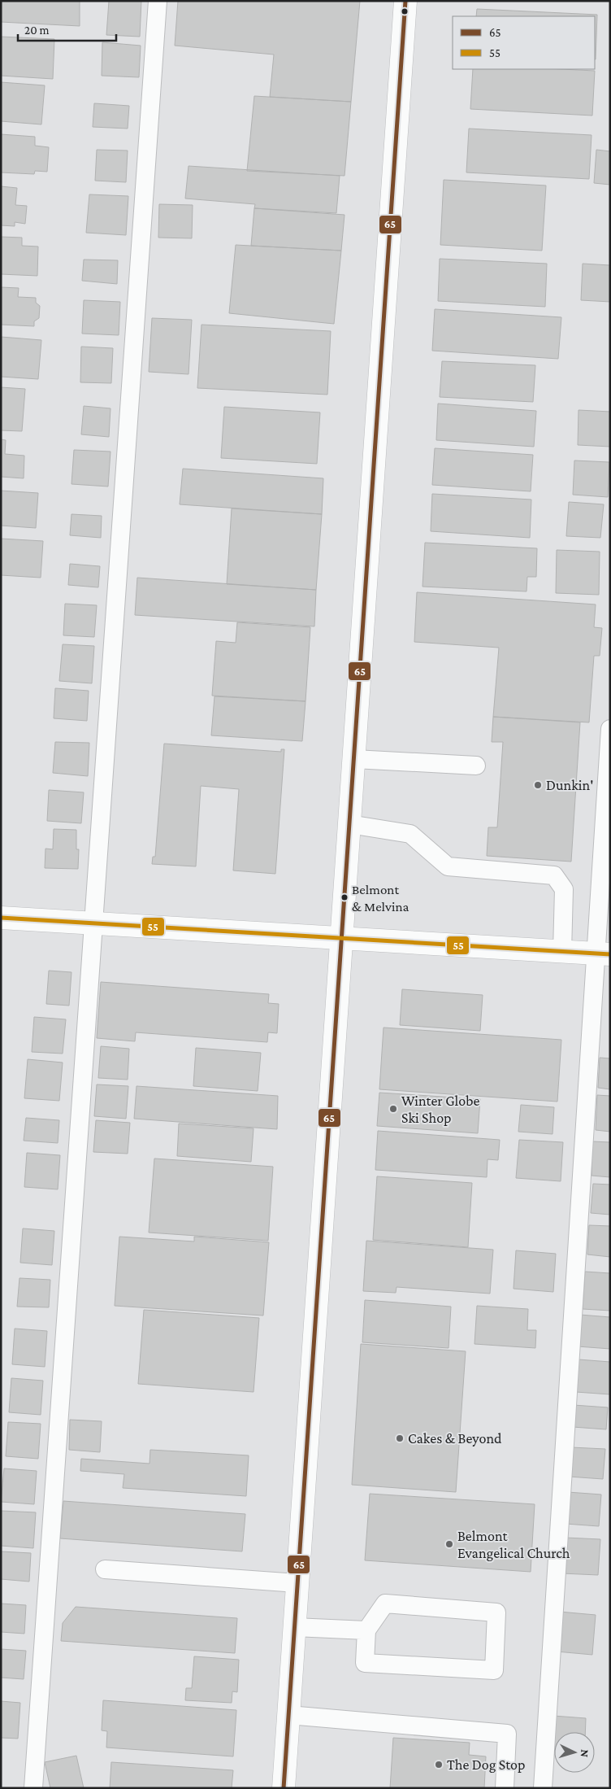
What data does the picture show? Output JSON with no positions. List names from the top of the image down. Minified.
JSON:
{"places":["Dunkin'","Belmont & Melvina","Winter Globe Ski Shop","Cakes & Beyond","Belmont Evangelical Church","The Dog Stop"],"lines":["transit line 65","transit line 55"],"legend":["65","55"],"scale_bar":"20 m","north":"right"}
